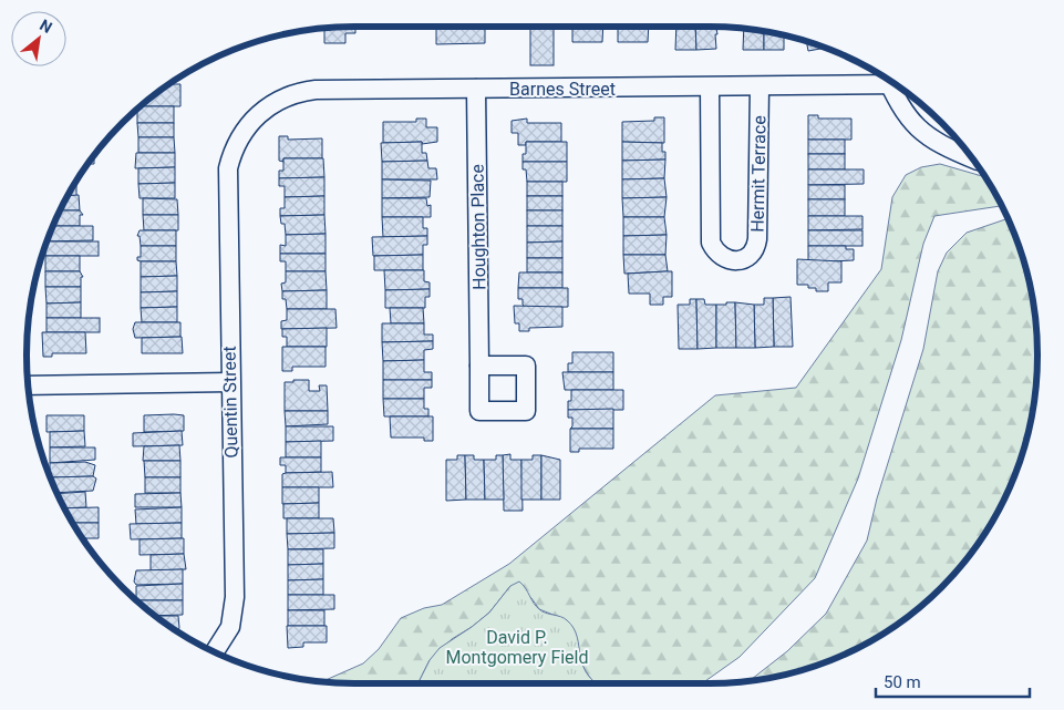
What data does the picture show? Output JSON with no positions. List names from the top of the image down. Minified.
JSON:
{"streets":{"street":["Barnes Street","Hermit Terrace","Houghton Place","Quentin Street"]},"crossings":[["Barnes Street","Hermit Terrace"],["Barnes Street","Houghton Place"],["Barnes Street","Quentin Street"]],"parks":["David P. Montgomery Field"],"scale_bar":"50 m","north":"top right"}
